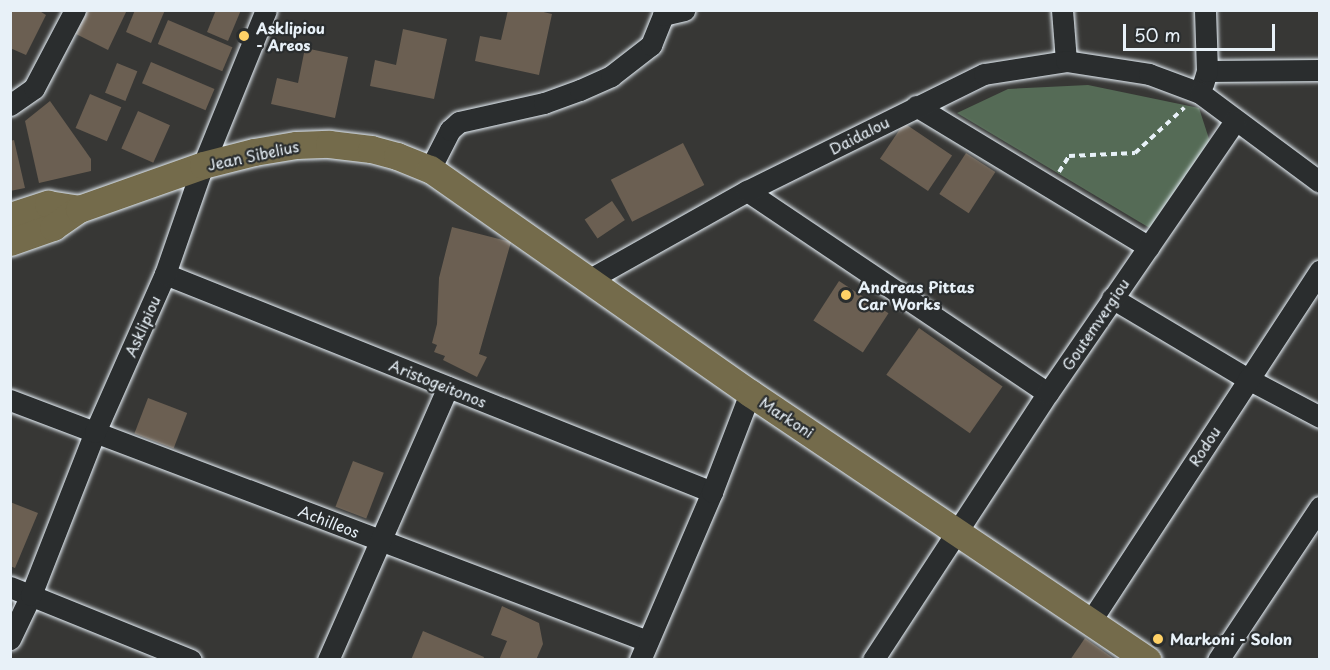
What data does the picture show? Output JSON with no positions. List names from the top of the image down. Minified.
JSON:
{"streets":{"main road":["Jean Sibelius","Markoni"],"street":["Daidalou","Goutemvergiou","Asklipiou","Aristogeitonos","Rodou","Achilleos"]},"crossings":[["Daidalou","Goutemvergiou"],["Daidalou","Markoni"],["Jean Sibelius","Asklipiou"],["Jean Sibelius","Markoni"],["Goutemvergiou","Markoni"],["Asklipiou","Aristogeitonos"],["Asklipiou","Achilleos"],["Markoni","Rodou"]],"places":["Asklipiou - Areos","Andreas Pittas Car Works","Markoni - Solon"],"scale_bar":"50 m"}
